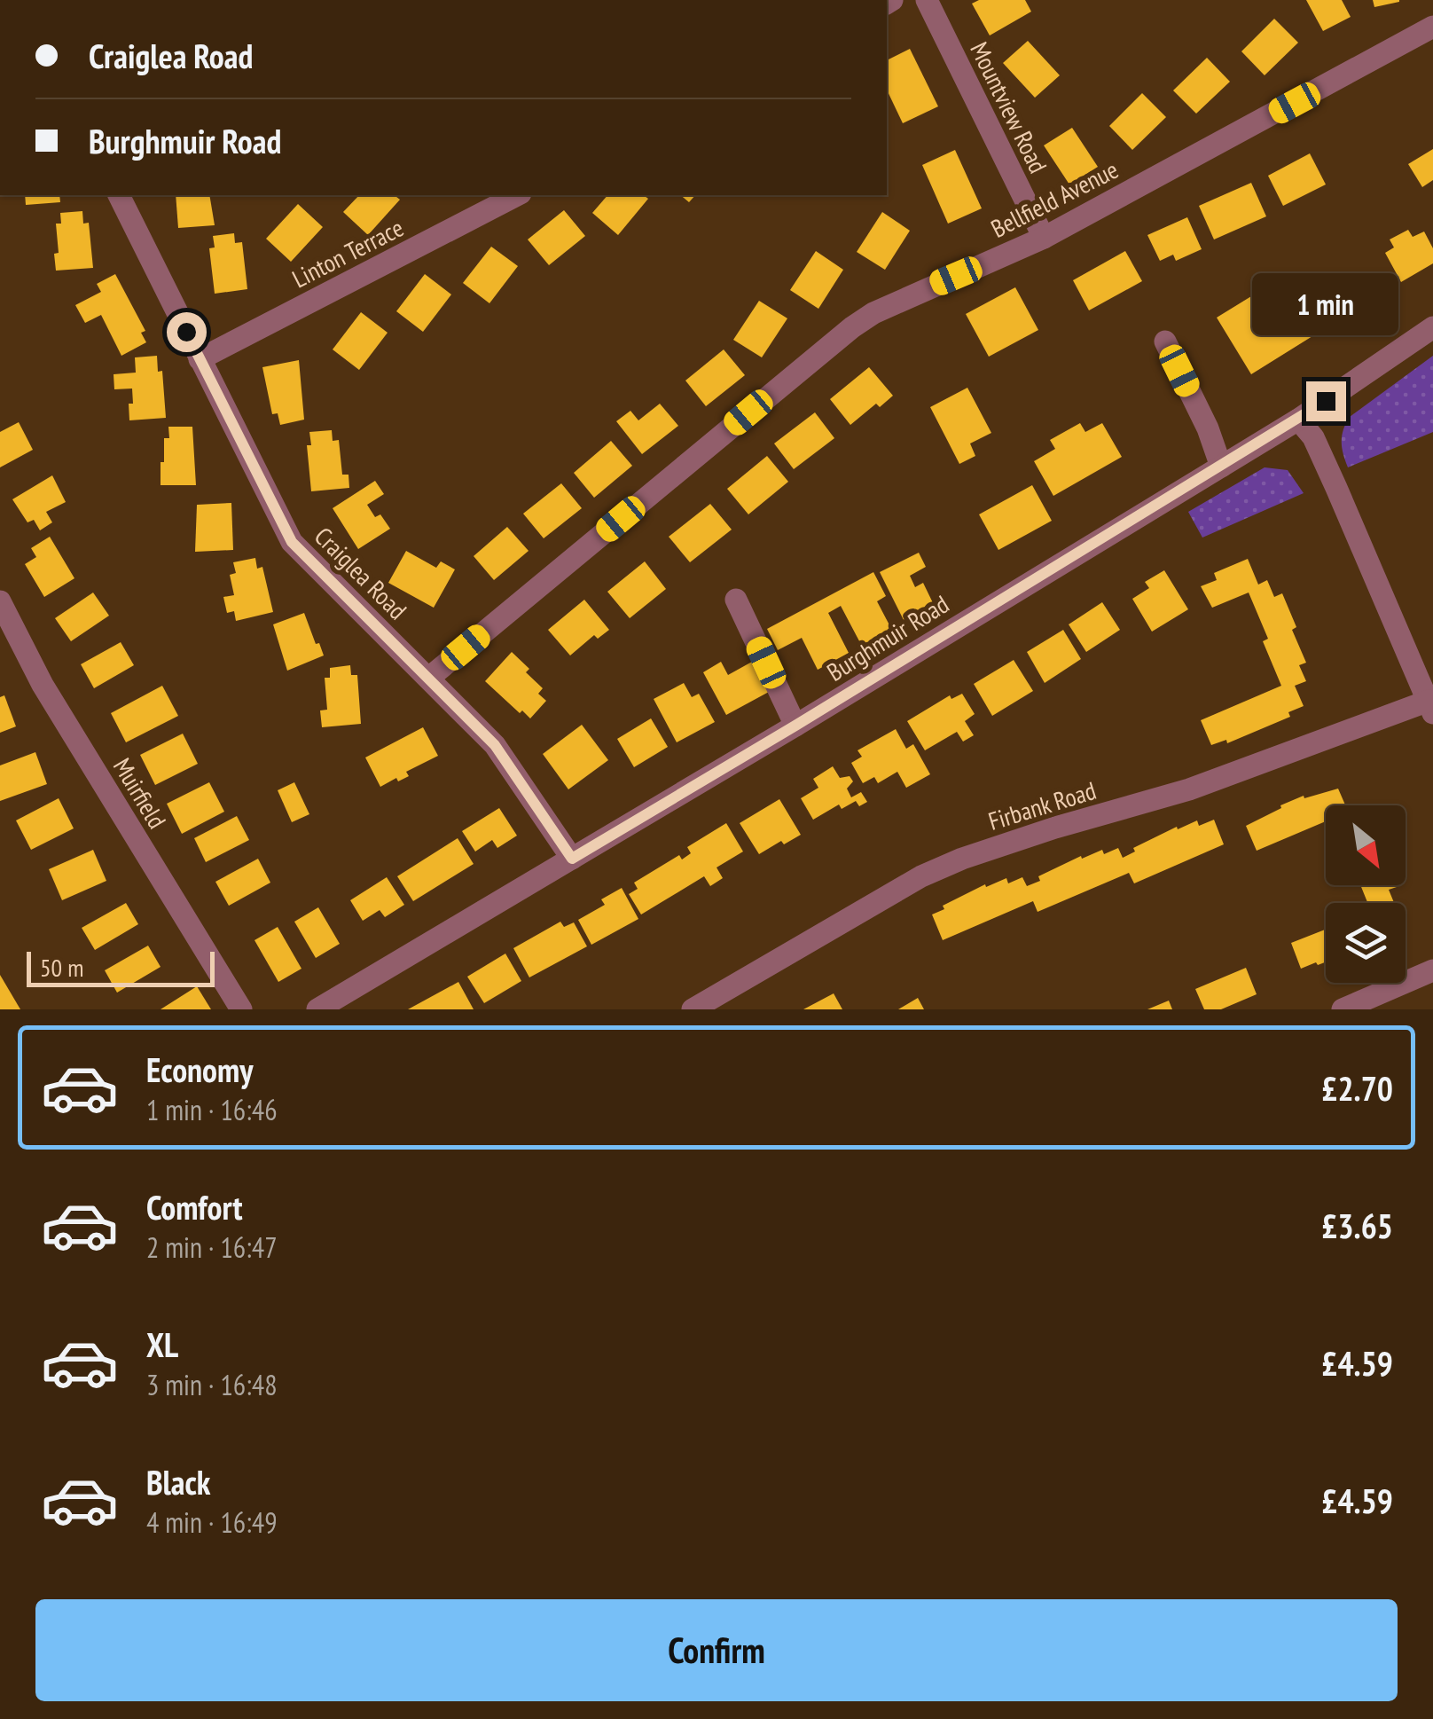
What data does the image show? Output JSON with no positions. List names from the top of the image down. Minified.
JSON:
{"streets":{"street":["Mountview Road","Bellfield Avenue","Linton Terrace","Craiglea Road","Burghmuir Road","Muirfield","Firbank Road"]},"crossings":[["Mountview Road","Bellfield Avenue"],["Bellfield Avenue","Craiglea Road"],["Linton Terrace","Craiglea Road"],["Craiglea Road","Burghmuir Road"],["Burghmuir Road","Firbank Road"]],"scale_bar":"50 m","north":"bottom right","page":{"banner":["Craiglea Road","Burghmuir Road"],"bubble":"1 min","scale":"50 m","list":[{"name":"Economy","note":"1 min · 16:46","value":"£2.70"},{"name":"Comfort","note":"2 min · 16:47","value":"£3.65"},{"name":"XL","note":"3 min · 16:48","value":"£4.59"},{"name":"Black","note":"4 min · 16:49","value":"£4.59"}],"buttons":"Confirm"}}
